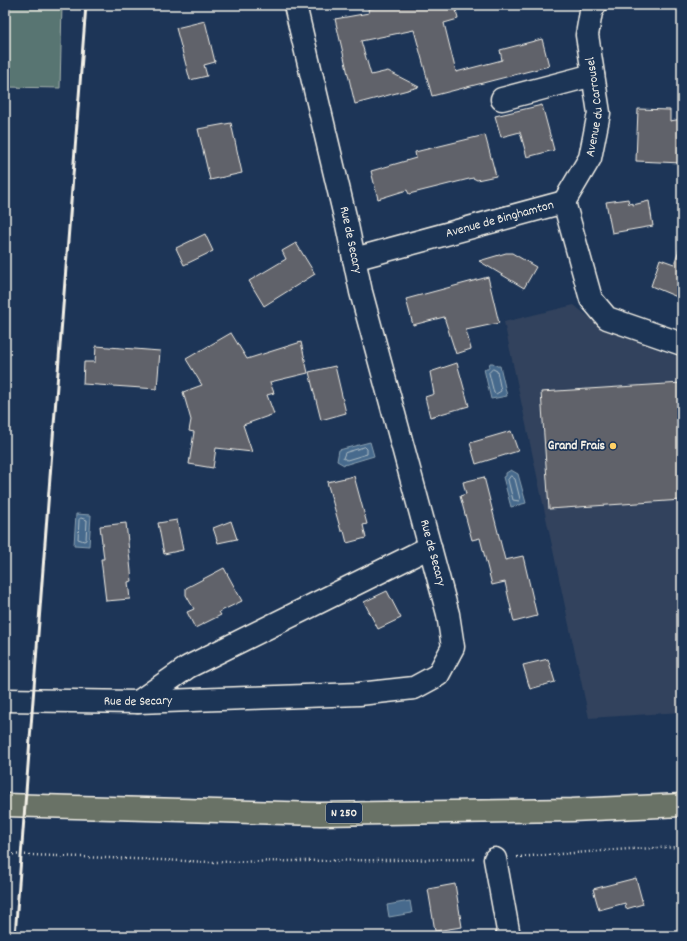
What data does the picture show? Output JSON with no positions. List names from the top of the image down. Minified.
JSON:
{"streets":{"main road":["N 250"],"street":["Avenue du Carrousel","Avenue de Binghamton","Rue de Secary"]},"crossings":[["Avenue du Carrousel","Avenue de Binghamton"],["Avenue de Binghamton","Rue de Secary"]],"places":["Grand Frais"]}
